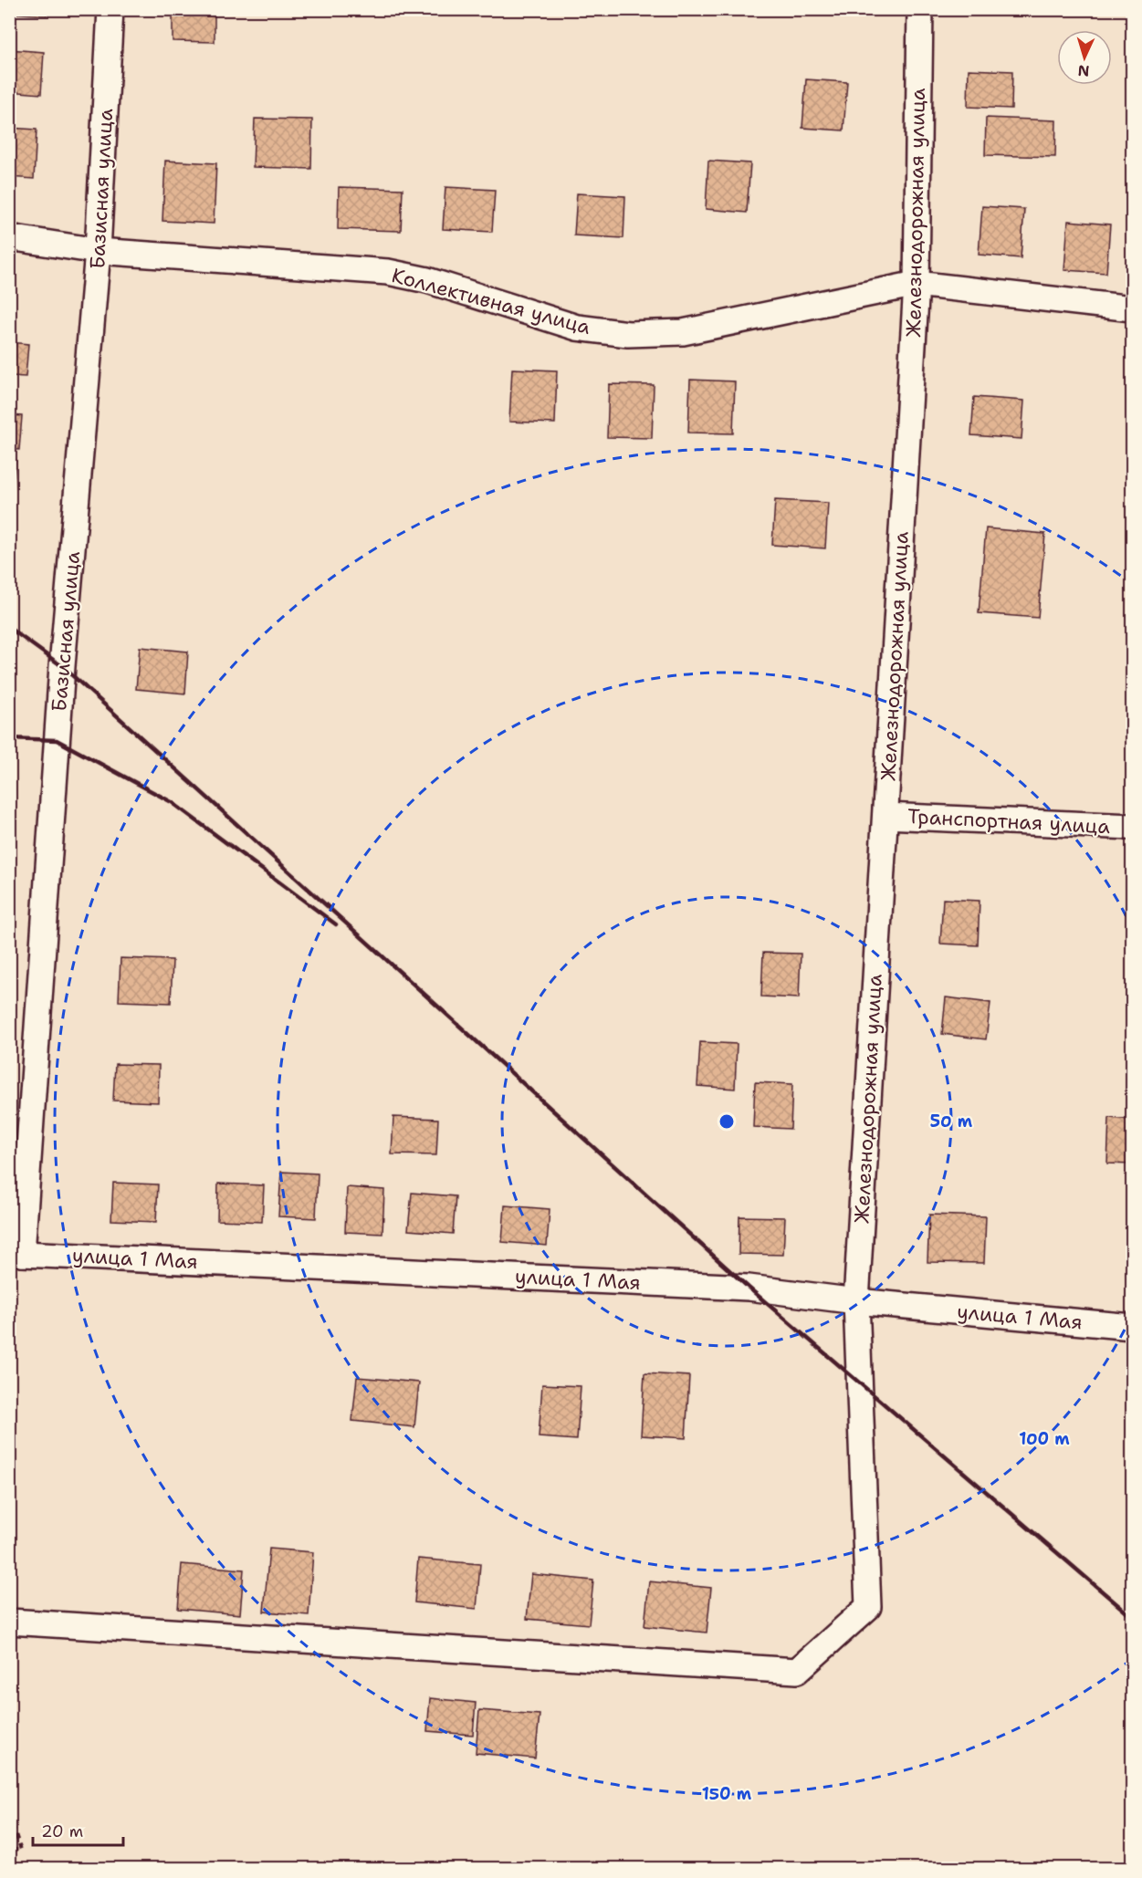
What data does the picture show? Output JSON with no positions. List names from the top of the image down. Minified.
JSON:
{"streets":{"street":["Базисная улица","Железнодорожная улица","Коллективная улица","Транспортная улица","улица 1 Мая"]},"crossings":[["Базисная улица","Коллективная улица"],["Базисная улица","улица 1 Мая"],["Железнодорожная улица","Коллективная улица"],["Железнодорожная улица","Транспортная улица"],["Железнодорожная улица","улица 1 Мая"]],"scale_bar":"20 m","north":"bottom","rings":["50 m","100 m","150 m"]}
